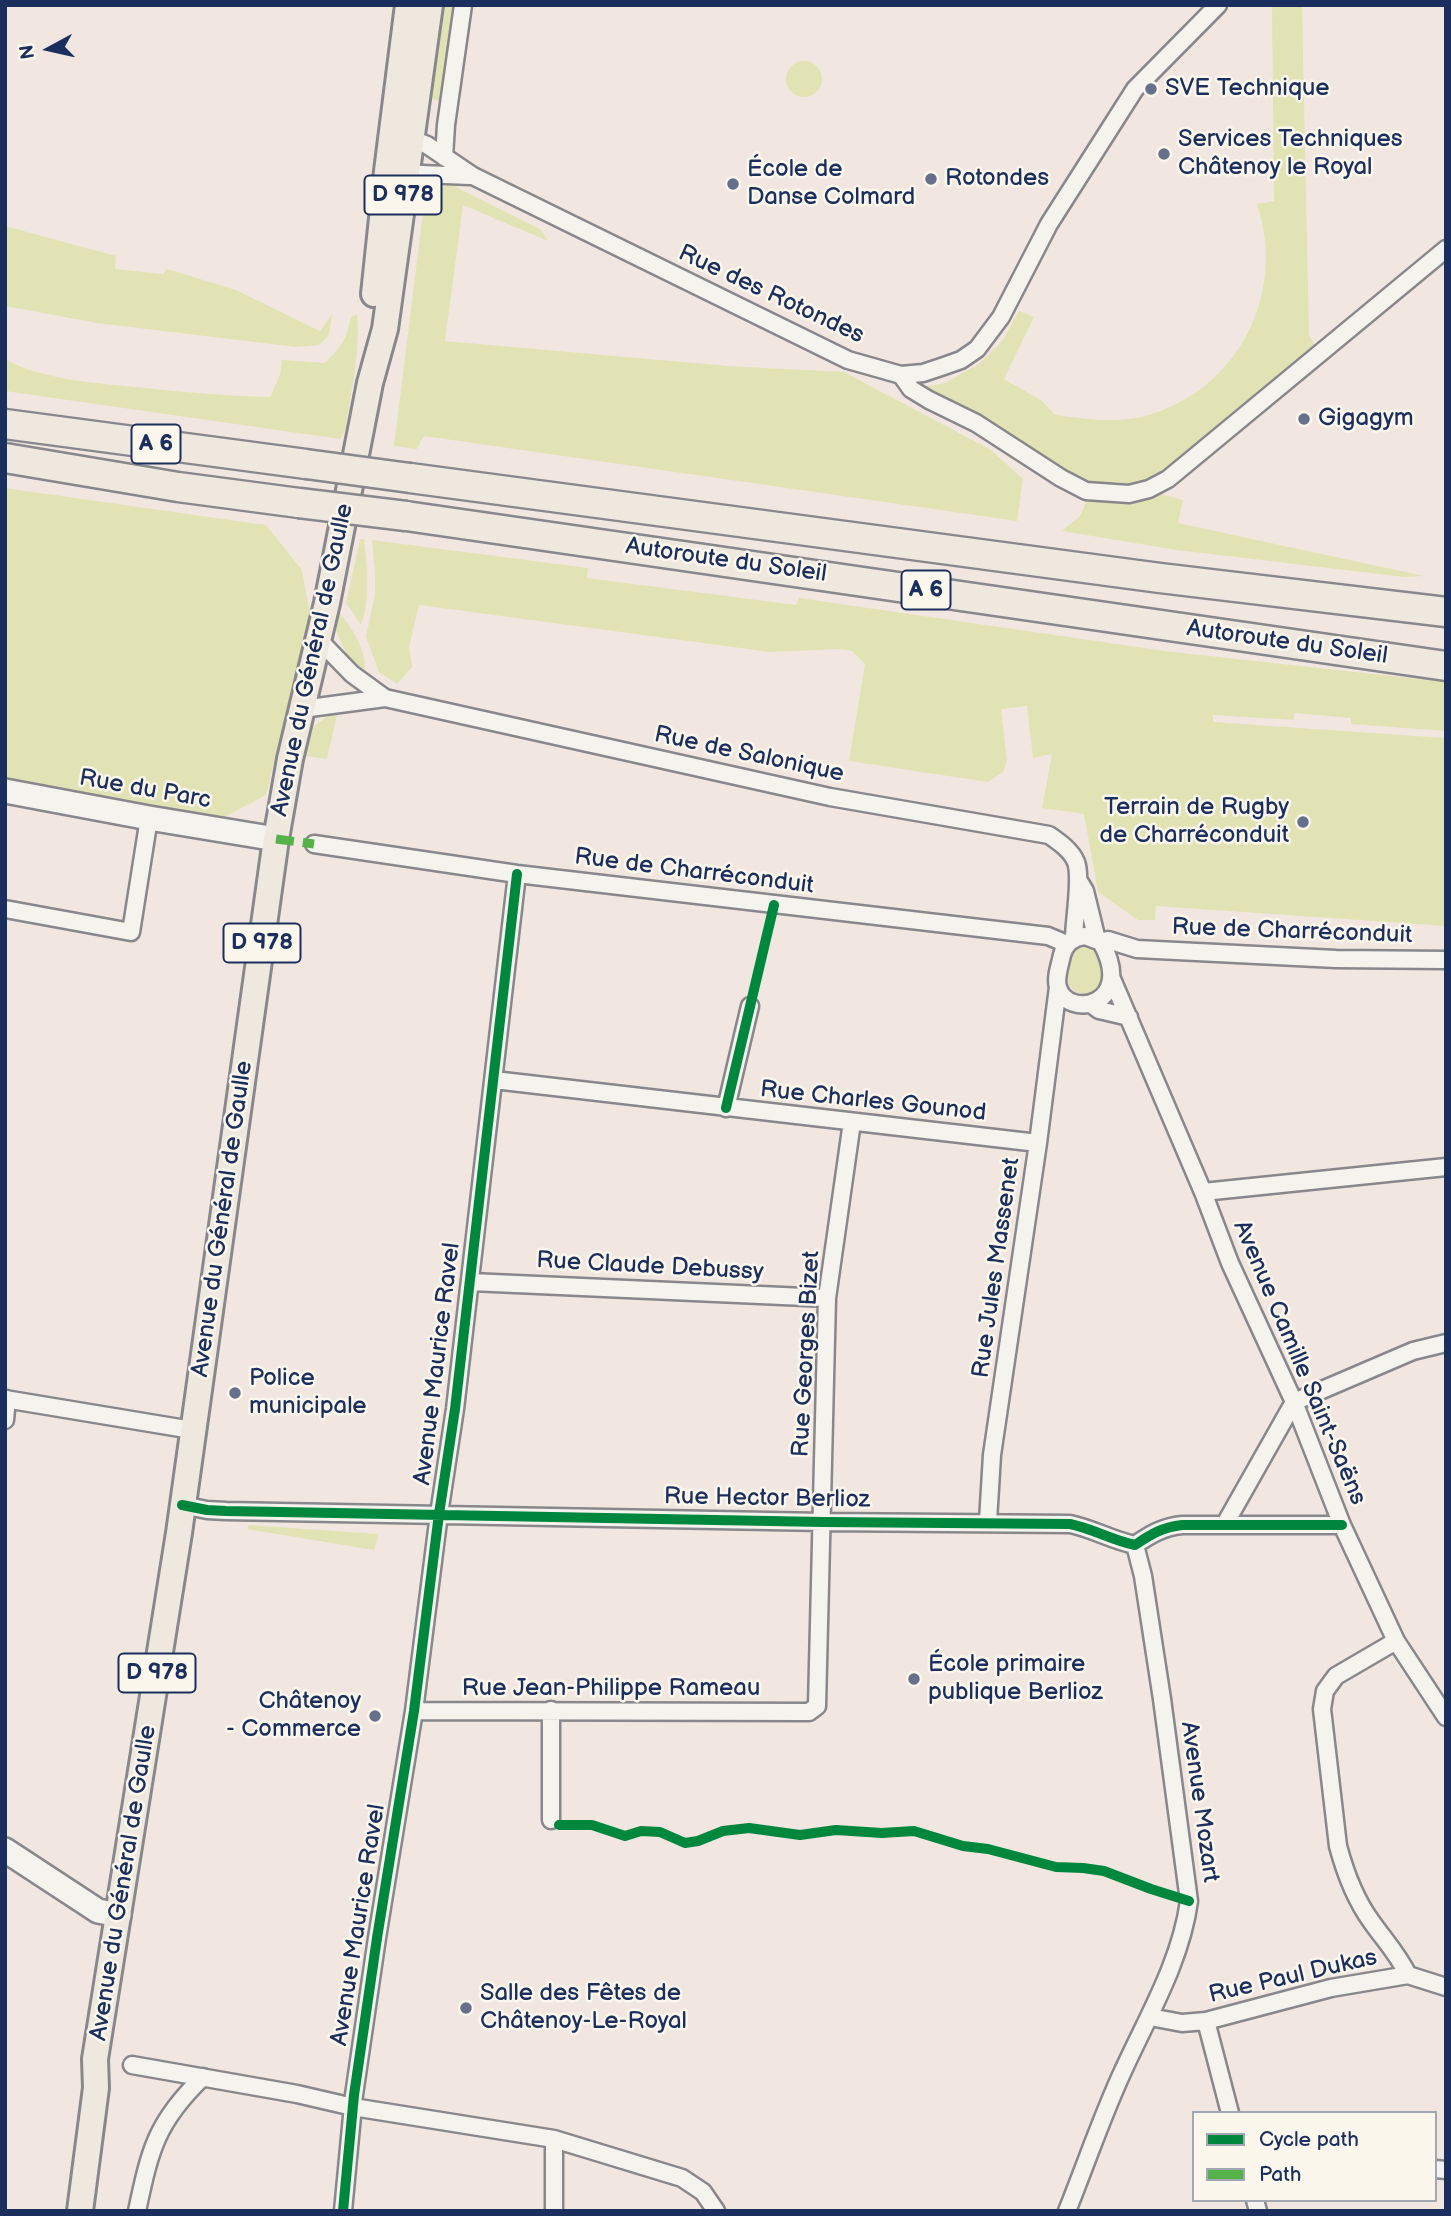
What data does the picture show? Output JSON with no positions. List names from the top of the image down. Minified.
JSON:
{"streets":{"highway":["A 6","Autoroute du Soleil"],"main road":["D 978","Avenue du Général de Gaulle"],"street":["Rue des Rotondes","Rue de Salonique","Rue du Parc","Rue de Charréconduit","Rue Charles Gounod","Rue Claude Debussy","Rue Jules Massenet","Rue Georges Bizet","Avenue Camille Saint-Saëns","Avenue Maurice Ravel","Rue Hector Berlioz","Rue Jean-Philippe Rameau","Avenue Mozart","Rue Paul Dukas"]},"crossings":[["D 978","Rue des Rotondes"],["D 978","Avenue du Général de Gaulle"],["Rue des Rotondes","Avenue du Général de Gaulle"],["Avenue du Général de Gaulle","Rue de Salonique"],["Avenue du Général de Gaulle","Rue du Parc"],["Avenue du Général de Gaulle","Rue Hector Berlioz"],["Rue de Salonique","Rue de Charréconduit"],["Rue de Salonique","Rue Jules Massenet"],["Rue de Salonique","Avenue Camille Saint-Saëns"],["Rue de Charréconduit","Rue Jules Massenet"],["Rue de Charréconduit","Avenue Camille Saint-Saëns"],["Rue de Charréconduit","Avenue Maurice Ravel"],["Rue Charles Gounod","Rue Jules Massenet"],["Rue Charles Gounod","Rue Georges Bizet"],["Rue Charles Gounod","Avenue Maurice Ravel"],["Rue Claude Debussy","Rue Georges Bizet"],["Rue Claude Debussy","Avenue Maurice Ravel"],["Rue Jules Massenet","Avenue Camille Saint-Saëns"],["Rue Jules Massenet","Rue Hector Berlioz"],["Rue Georges Bizet","Rue Hector Berlioz"],["Rue Georges Bizet","Rue Jean-Philippe Rameau"],["Avenue Maurice Ravel","Rue Hector Berlioz"],["Avenue Maurice Ravel","Rue Jean-Philippe Rameau"],["Rue Hector Berlioz","Avenue Mozart"],["Avenue Mozart","Rue Paul Dukas"]],"places":["SVE Technique","Services Techniques Châtenoy le Royal","Rotondes","École de Danse Colmard","Gigagym","Terrain de Rugby de Charréconduit","Police municipale","École primaire publique Berlioz","Châtenoy - Commerce","Salle des Fêtes de Châtenoy-Le-Royal"],"legend":["Cycle path","Path"],"north":"left"}
